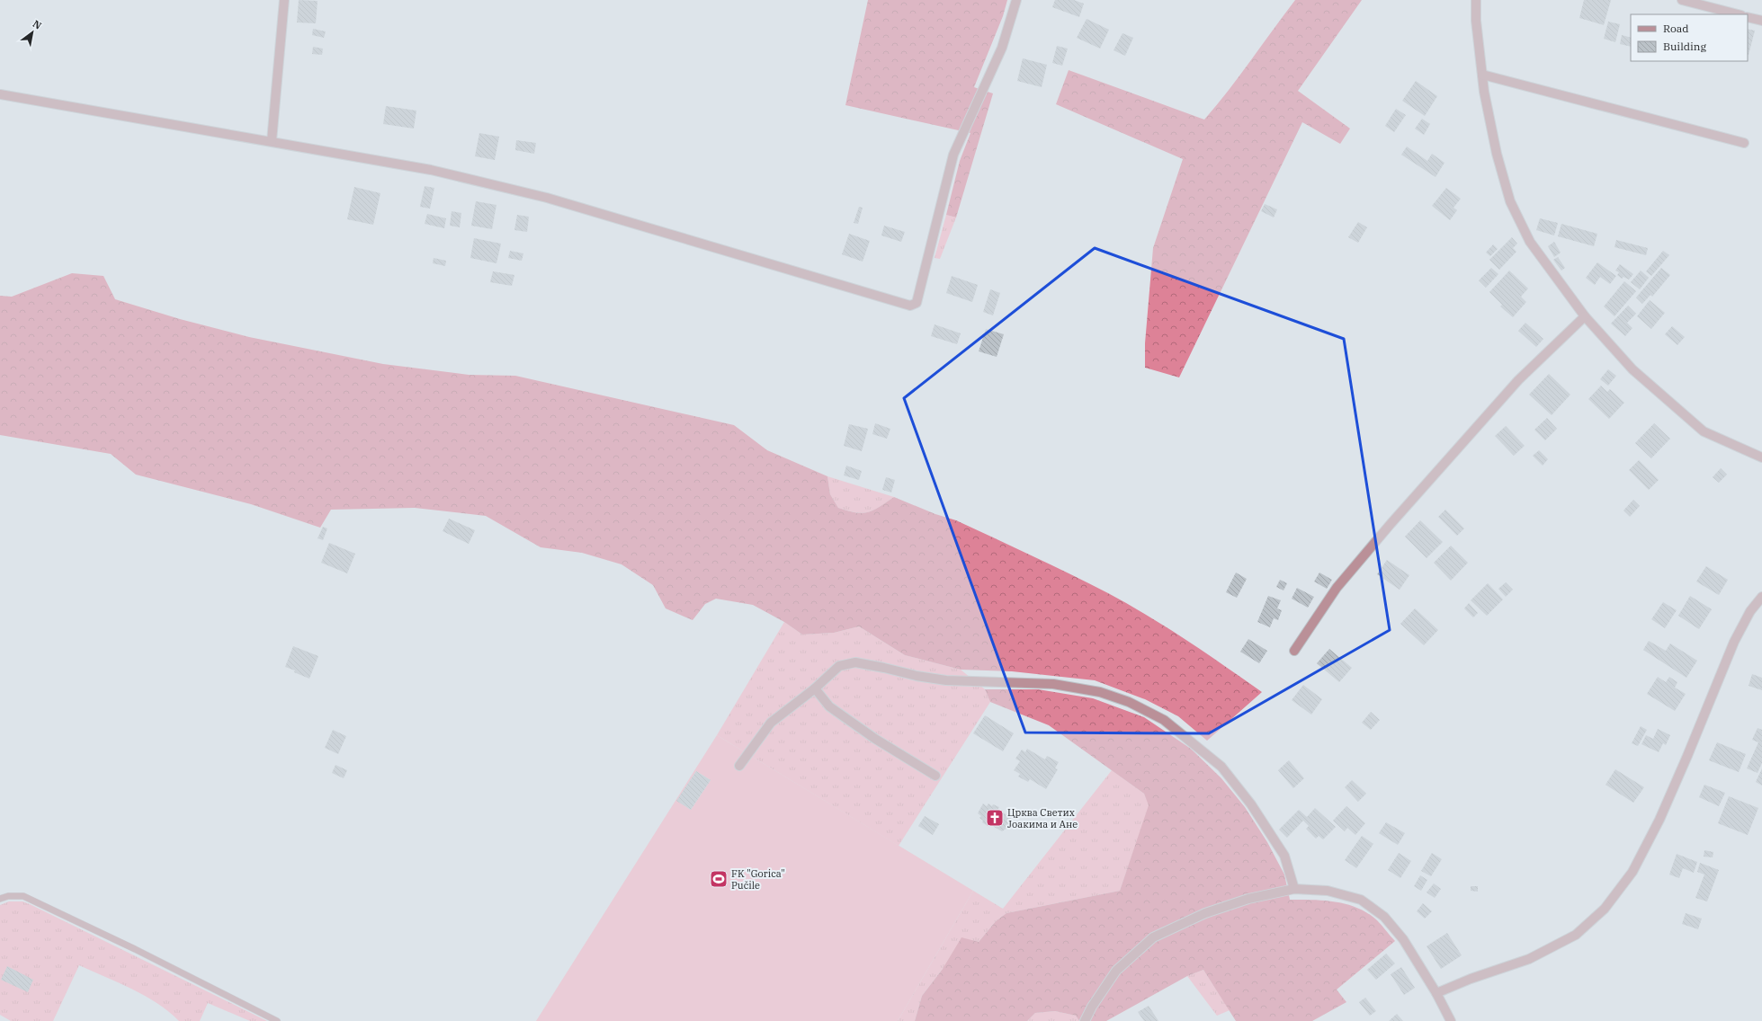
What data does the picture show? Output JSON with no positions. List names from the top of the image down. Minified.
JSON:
{"places":{"church":["Црква Светих Јоакима и Ане"],"sports":["FK \"Gorica\" Pučile"]},"legend":["Road","Building"],"north":"top right"}
